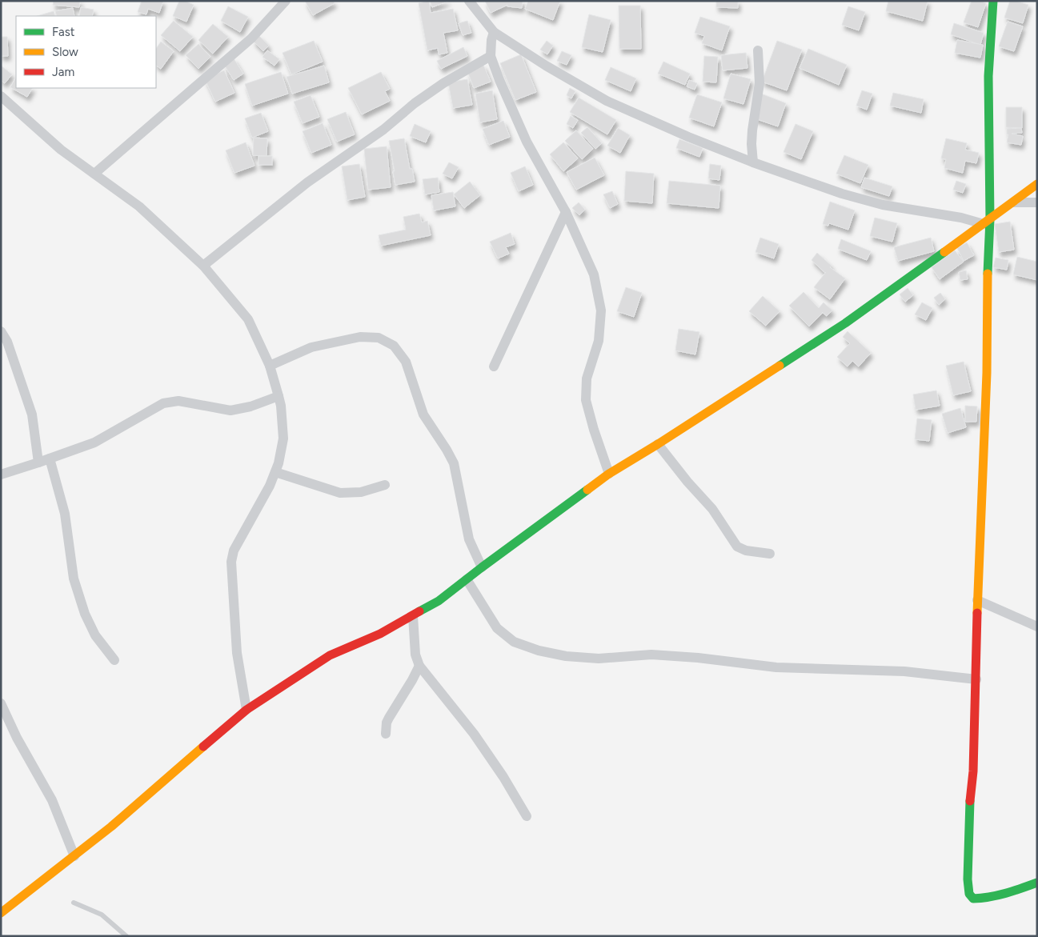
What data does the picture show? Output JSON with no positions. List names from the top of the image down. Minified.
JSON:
{"legend":["Fast","Slow","Jam"]}
